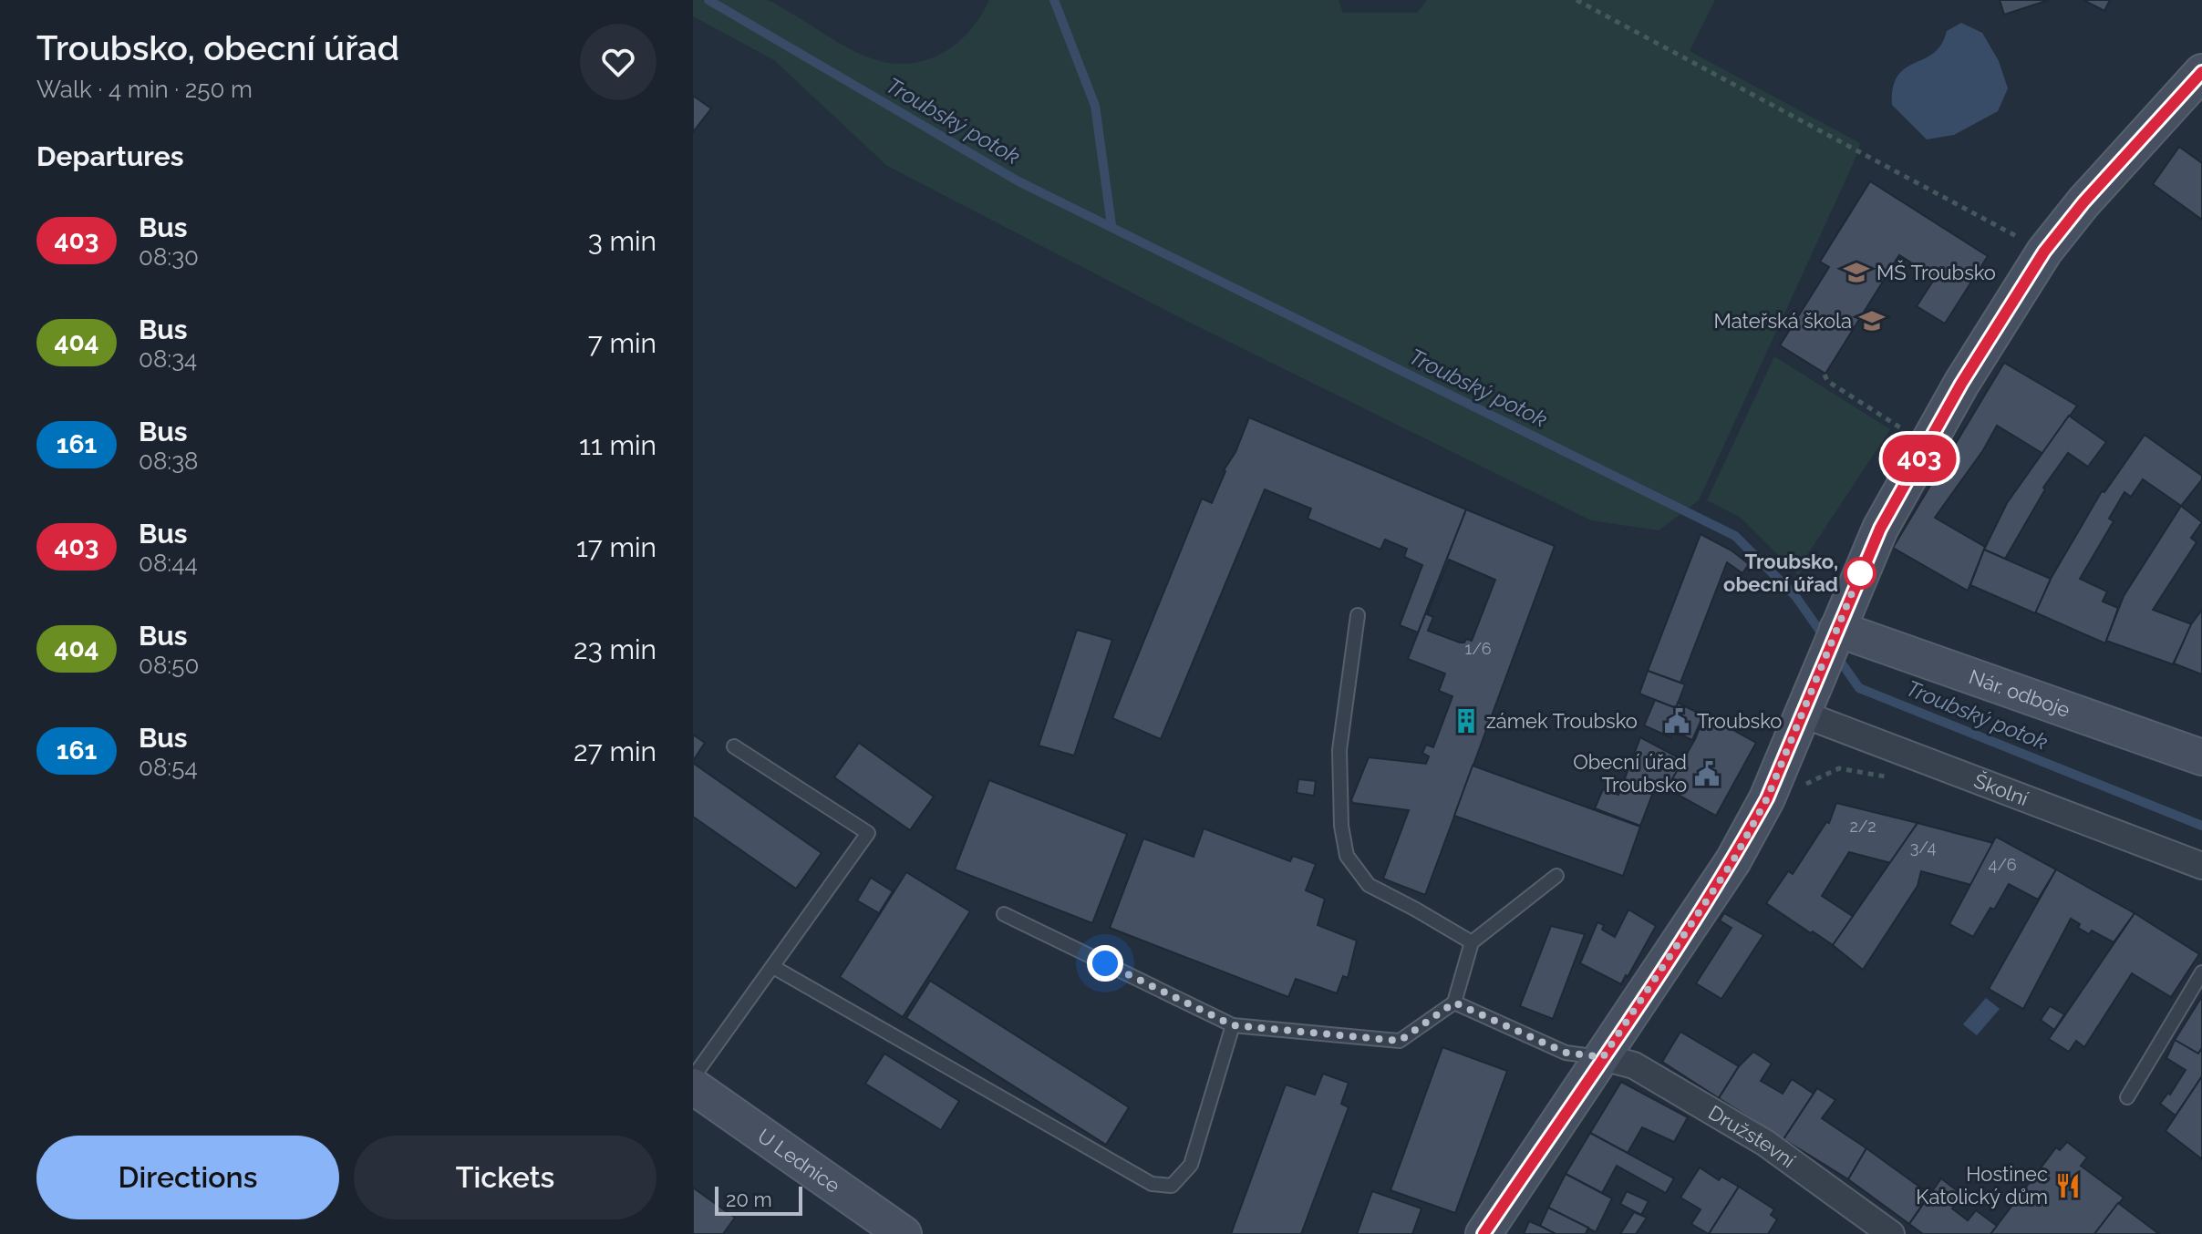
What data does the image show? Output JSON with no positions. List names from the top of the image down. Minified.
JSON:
{"streets":{"street":["Nár. odboje","Školní","Družstevní","U Lednice"]},"water":["Troubský potok"],"places":{"school or university":["MŠ Troubsko","Mateřská škola"],"other":["Troubsko, obecní úřad"],"building":["zámek Troubsko"],"public building":["Troubsko","Obecní úřad Troubsko"],"restaurant":["Hostinec Katolický dům"]},"lines":["bus line 403"],"house_numbers":["1/6","2/2","3/4","4/6"],"scale_bar":"20 m","page":{"heading":[["Troubsko, obecní úřad","Walk · 4 min · 250 m"],"Departures"],"on_map":"403","list":[{"mark":"403","name":"Bus","note":"08:30","value":"3 min"},{"mark":"404","name":"Bus","note":"08:34","value":"7 min"},{"mark":"161","name":"Bus","note":"08:38","value":"11 min"},{"mark":"403","name":"Bus","note":"08:44","value":"17 min"},{"mark":"404","name":"Bus","note":"08:50","value":"23 min"},{"mark":"161","name":"Bus","note":"08:54","value":"27 min"}],"buttons":["Directions","Tickets"],"scale":"20 m"}}
